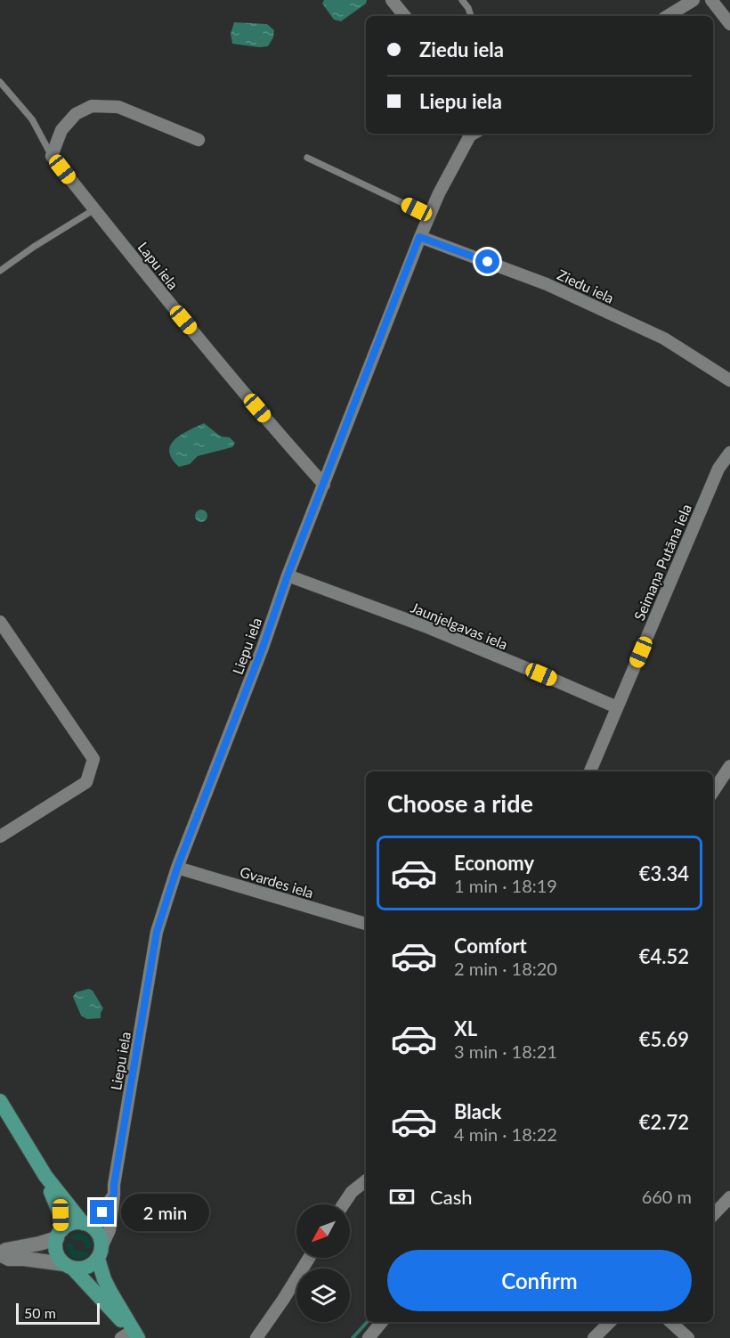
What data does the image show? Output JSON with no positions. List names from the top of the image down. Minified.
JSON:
{"streets":{"street":["Lapu iela","Ziedu iela","Seimaņa Putāna iela","Jaunjelgavas iela","Liepu iela","Gvardes iela"]},"crossings":[["Lapu iela","Liepu iela"],["Ziedu iela","Liepu iela"],["Seimaņa Putāna iela","Jaunjelgavas iela"],["Jaunjelgavas iela","Liepu iela"],["Liepu iela","Gvardes iela"]],"scale_bar":"50 m","north":"bottom left","page":{"banner":["Ziedu iela","Liepu iela"],"heading":"Choose a ride","list":[{"name":"Economy","note":"1 min · 18:19","value":"€3.34"},{"name":"Comfort","note":"2 min · 18:20","value":"€4.52"},{"name":"XL","note":"3 min · 18:21","value":"€5.69"},{"name":"Black","note":"4 min · 18:22","value":"€2.72"}],"pay":["Cash","660 m"],"bubble":"2 min","buttons":"Confirm","scale":"50 m"}}
